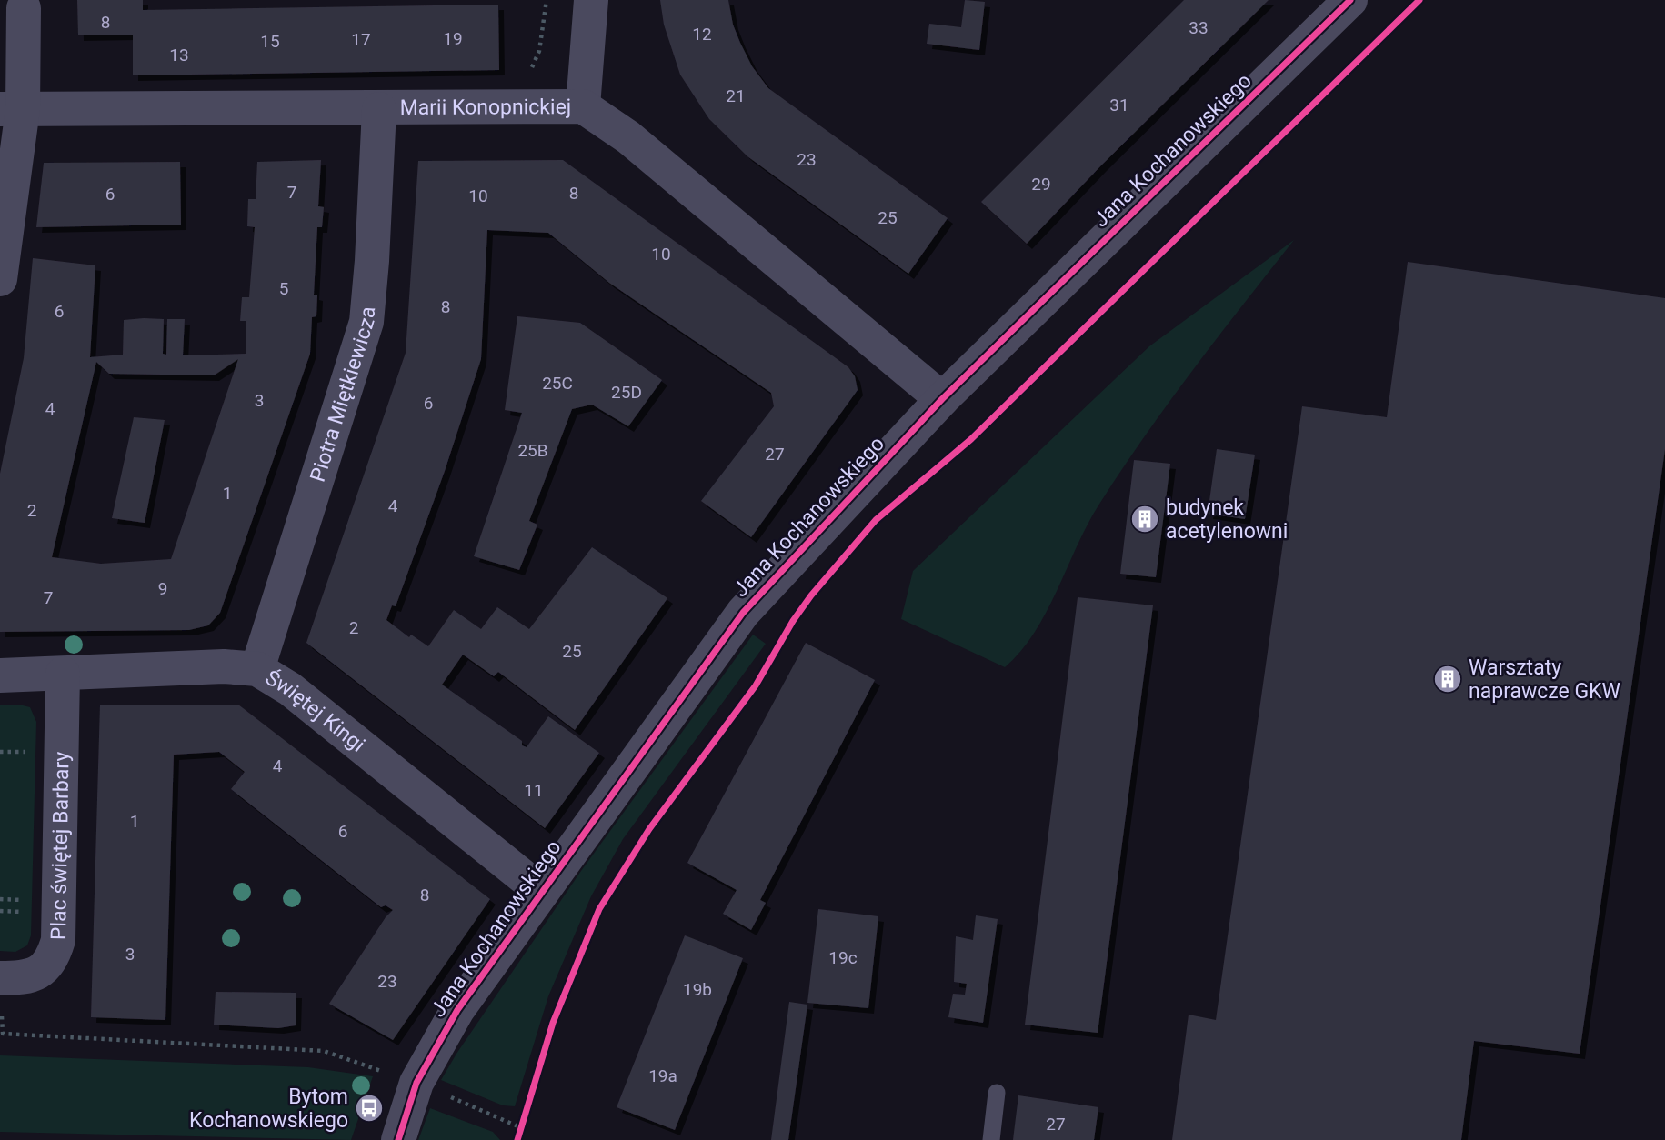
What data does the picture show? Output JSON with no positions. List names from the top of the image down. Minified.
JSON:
{"streets":{"street":["Marii Konopnickiej","Jana Kochanowskiego","Piotra Miętkiewicza","Świętej Kingi","Plac świętej Barbary"]},"crossings":[["Marii Konopnickiej","Jana Kochanowskiego"],["Marii Konopnickiej","Piotra Miętkiewicza"],["Jana Kochanowskiego","Świętej Kingi"],["Piotra Miętkiewicza","Świętej Kingi"],["Świętej Kingi","Plac świętej Barbary"]],"places":{"building":["budynek acetylenowni","Warsztaty naprawcze GKW"],"bus stop":["Bytom Kochanowskiego"]},"house_numbers":["8","33","12","19","17","15","13","21","31","23","29","7","8","6","10","25","10","5","8","6","25C","25D","3","6","4","25B","27","1","4","2","9","7","2","25","4","11","1","6","8","3","19c","23","19b","19a","27"]}
